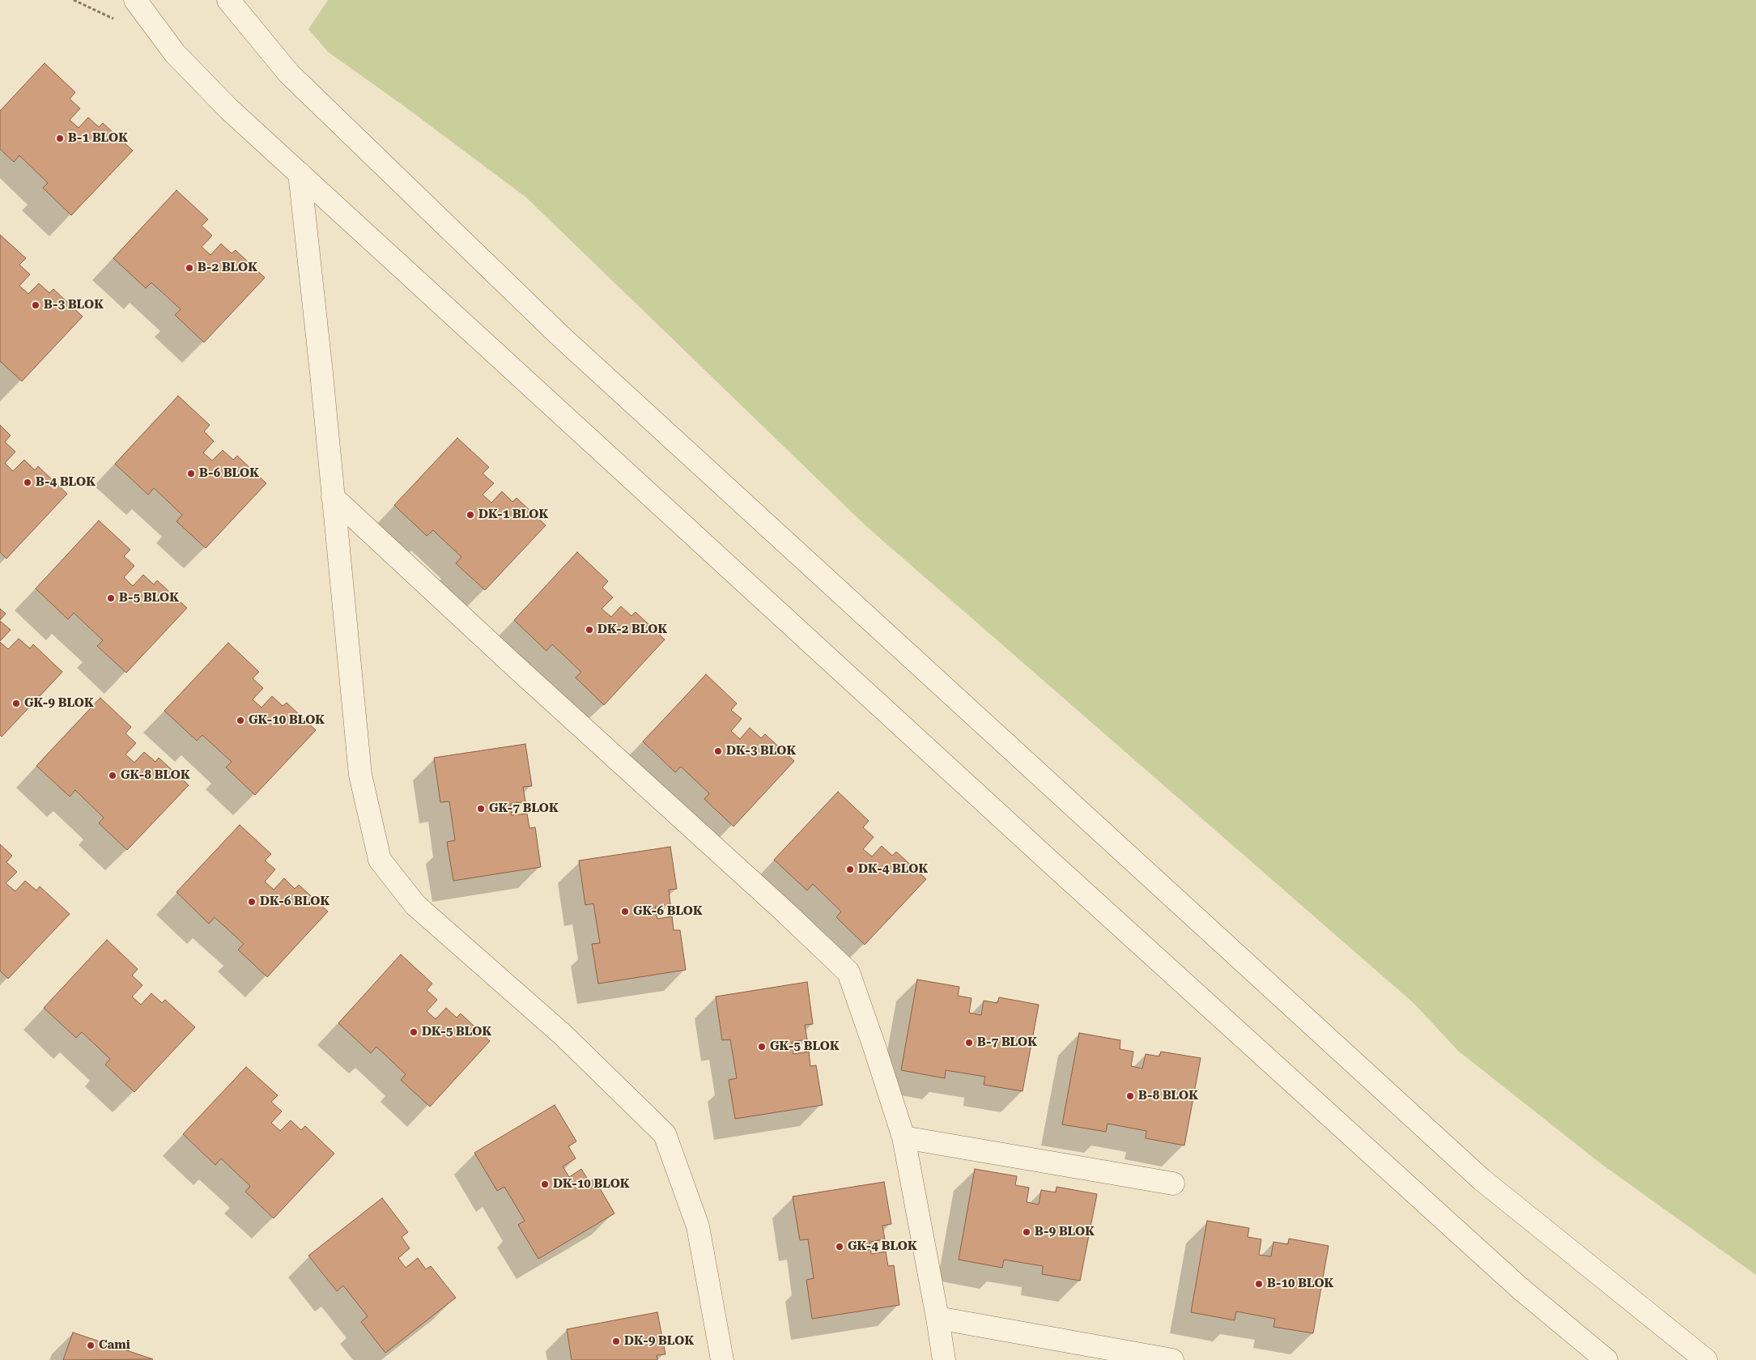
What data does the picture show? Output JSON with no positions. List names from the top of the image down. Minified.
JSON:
{"places":["B-1 BLOK","B-2 BLOK","B-3 BLOK","B-6 BLOK","B-4 BLOK","DK-1 BLOK","B-5 BLOK","DK-2 BLOK","GK-9 BLOK","GK-10 BLOK","DK-3 BLOK","GK-8 BLOK","GK-7 BLOK","DK-4 BLOK","DK-6 BLOK","GK-6 BLOK","DK-5 BLOK","B-7 BLOK","GK-5 BLOK","B-8 BLOK","DK-10 BLOK","B-9 BLOK","GK-4 BLOK","B-10 BLOK","DK-9 BLOK","Cami"]}
